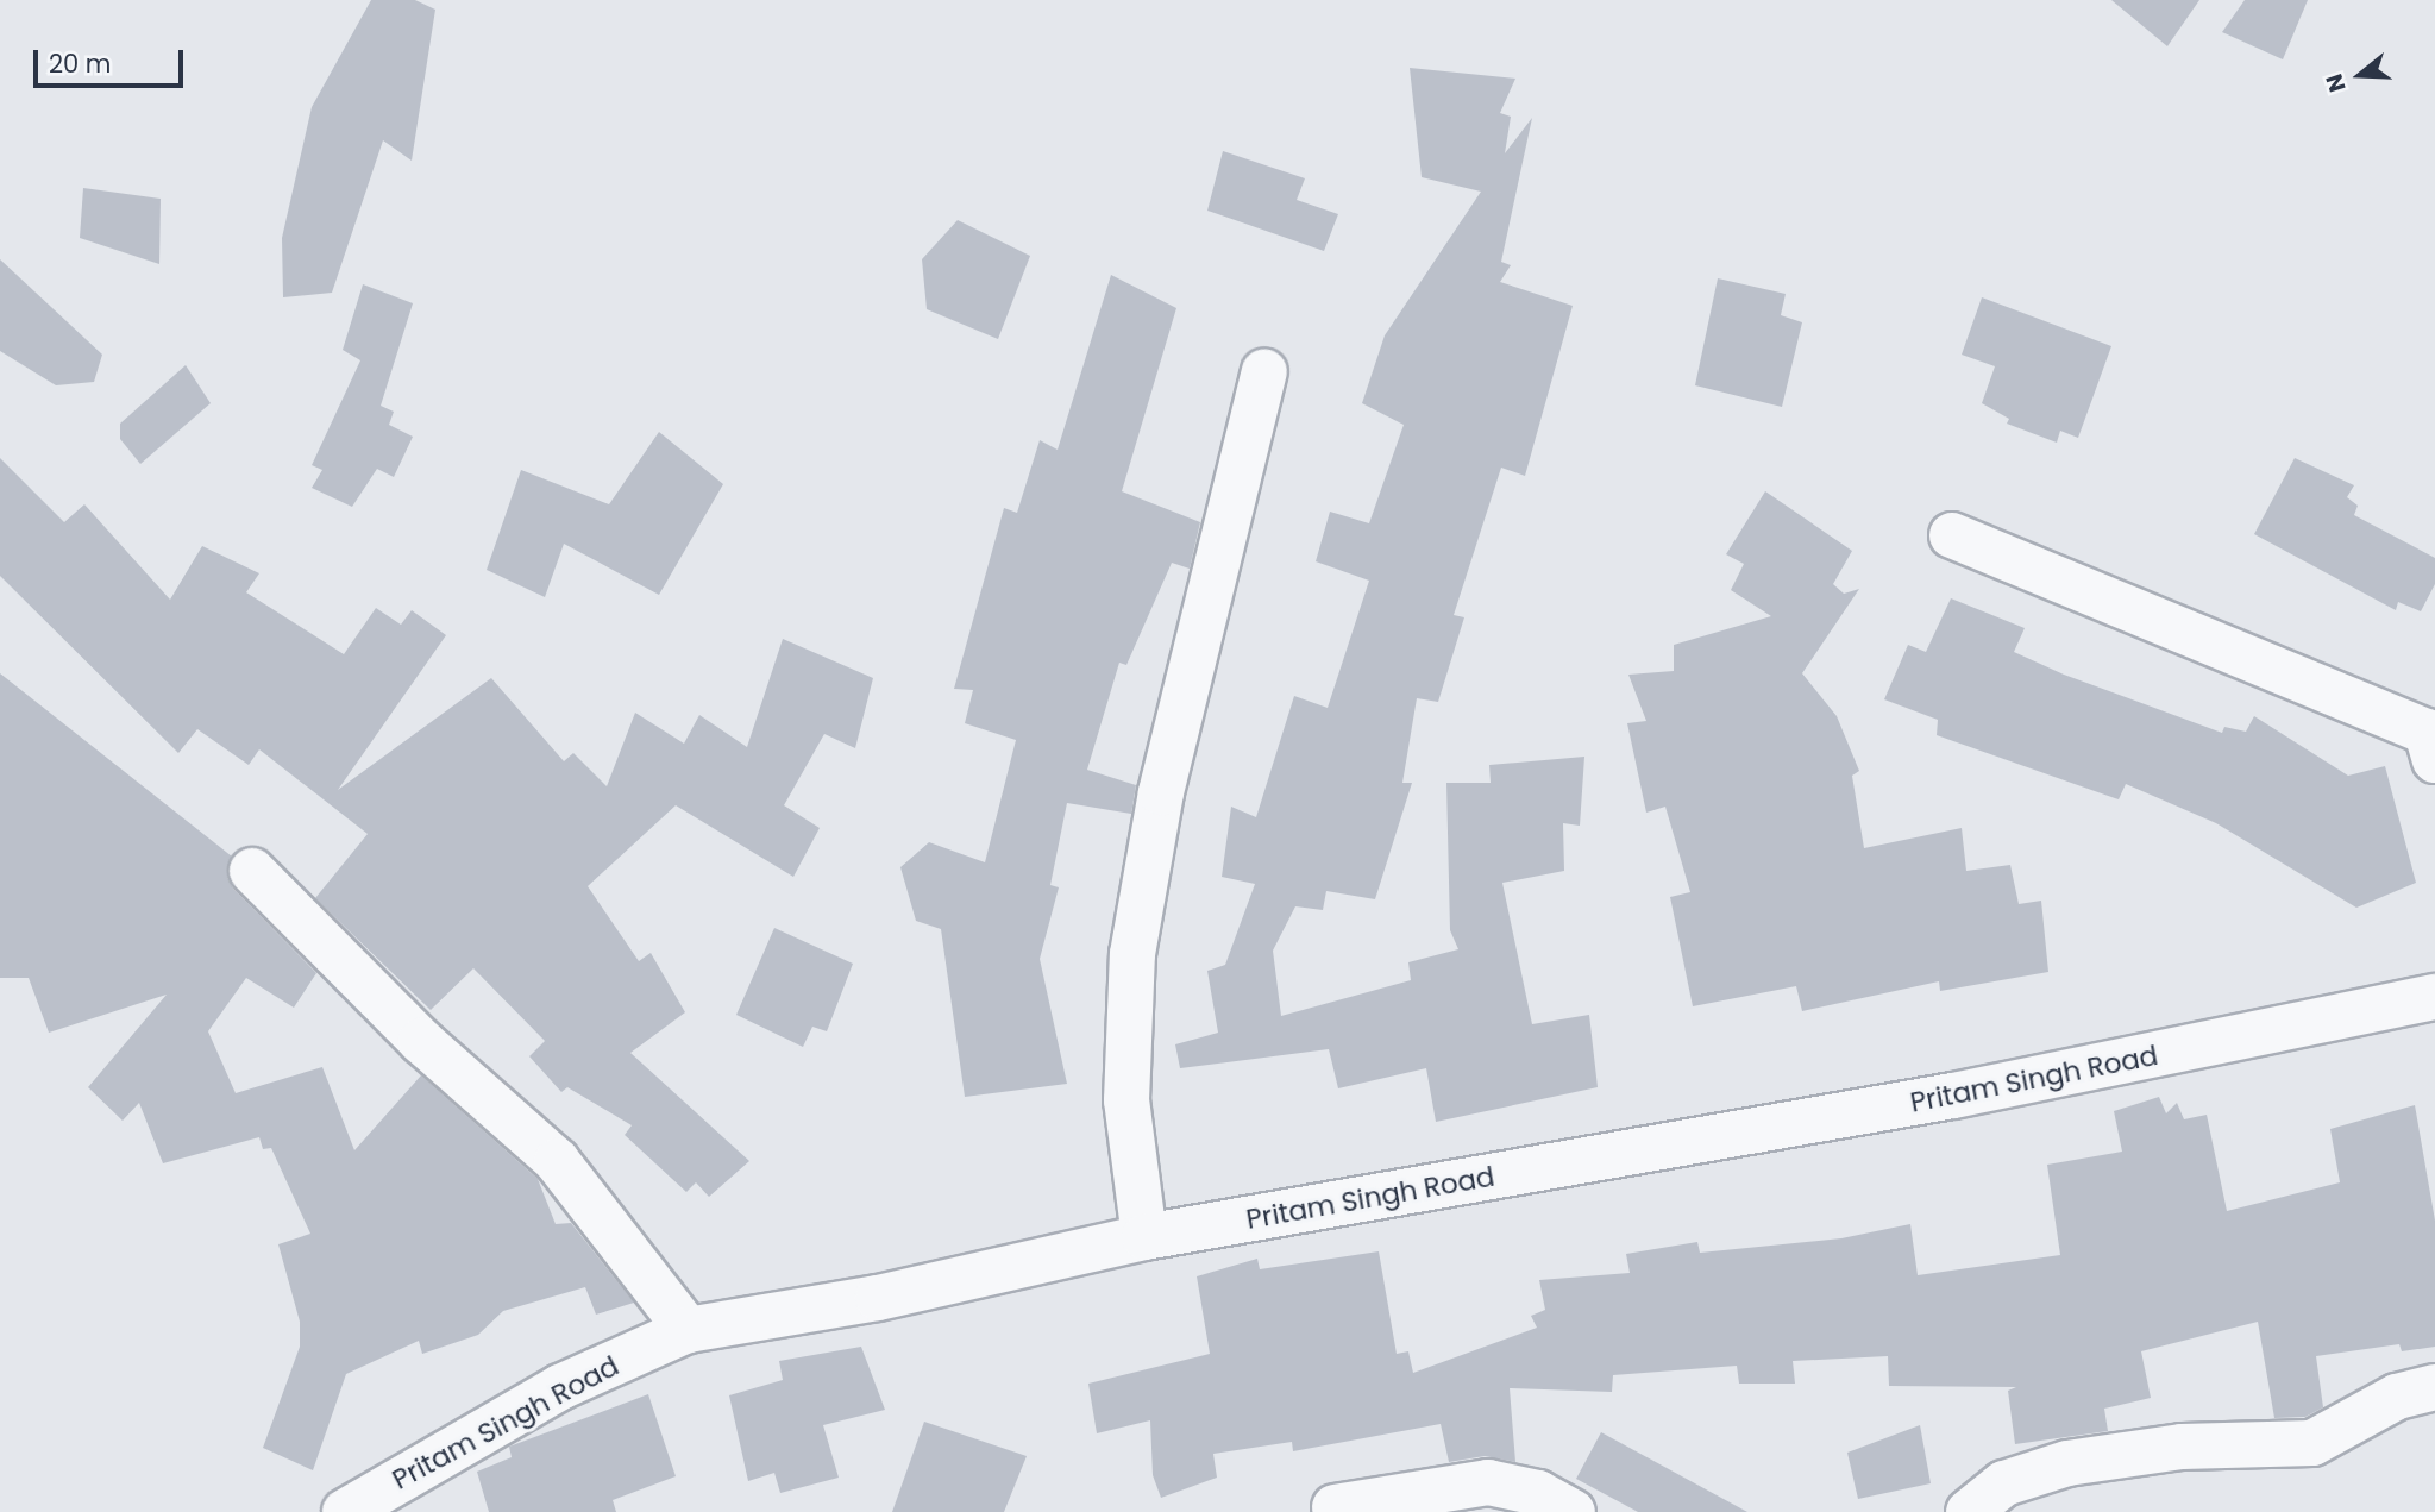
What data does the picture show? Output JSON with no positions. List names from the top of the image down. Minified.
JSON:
{"streets":{"street":["Pritam Singh Road"]},"scale_bar":"20 m","north":"left"}
